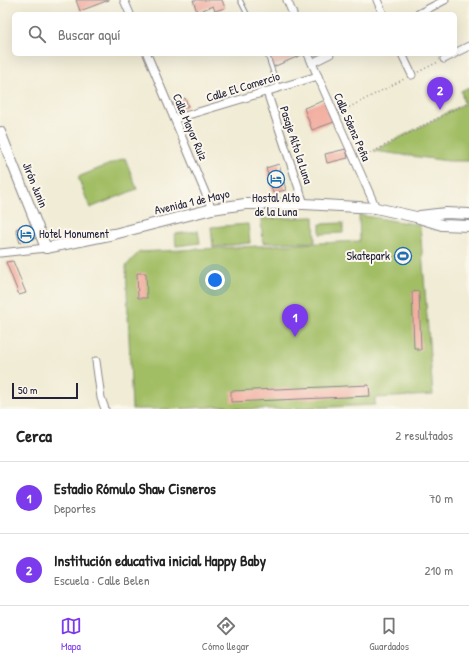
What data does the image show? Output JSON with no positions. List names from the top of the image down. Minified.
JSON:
{"streets":{"street":["Calle El Comercio","Calle Mayor Ruiz","Calle Sáenz Peña","Pasaje Alto la Luna","Jirón Junin","Avenida 1 de Mayo"]},"crossings":[["Calle El Comercio","Calle Mayor Ruiz"],["Calle El Comercio","Calle Sáenz Peña"],["Calle El Comercio","Pasaje Alto la Luna"],["Calle Mayor Ruiz","Avenida 1 de Mayo"],["Calle Sáenz Peña","Avenida 1 de Mayo"],["Pasaje Alto la Luna","Avenida 1 de Mayo"],["Jirón Junin","Avenida 1 de Mayo"]],"places":{"hotel":["Hostal Alto de la Luna","Hotel Monument"],"sports":["Skatepark"]},"scale_bar":"50 m","page":{"search":"Buscar aquí","pins":["2","1"],"scale":"50 m","heading":["Cerca","2 resultados"],"list":[{"mark":"1","name":"Estadio Rómulo Shaw Cisneros","note":"Deportes","value":"70 m"},{"mark":"2","name":"Institución educativa inicial Happy Baby","note":"Escuela · Calle Belen","value":"210 m"}],"nav":["Mapa","Cómo llegar","Guardados"]}}
